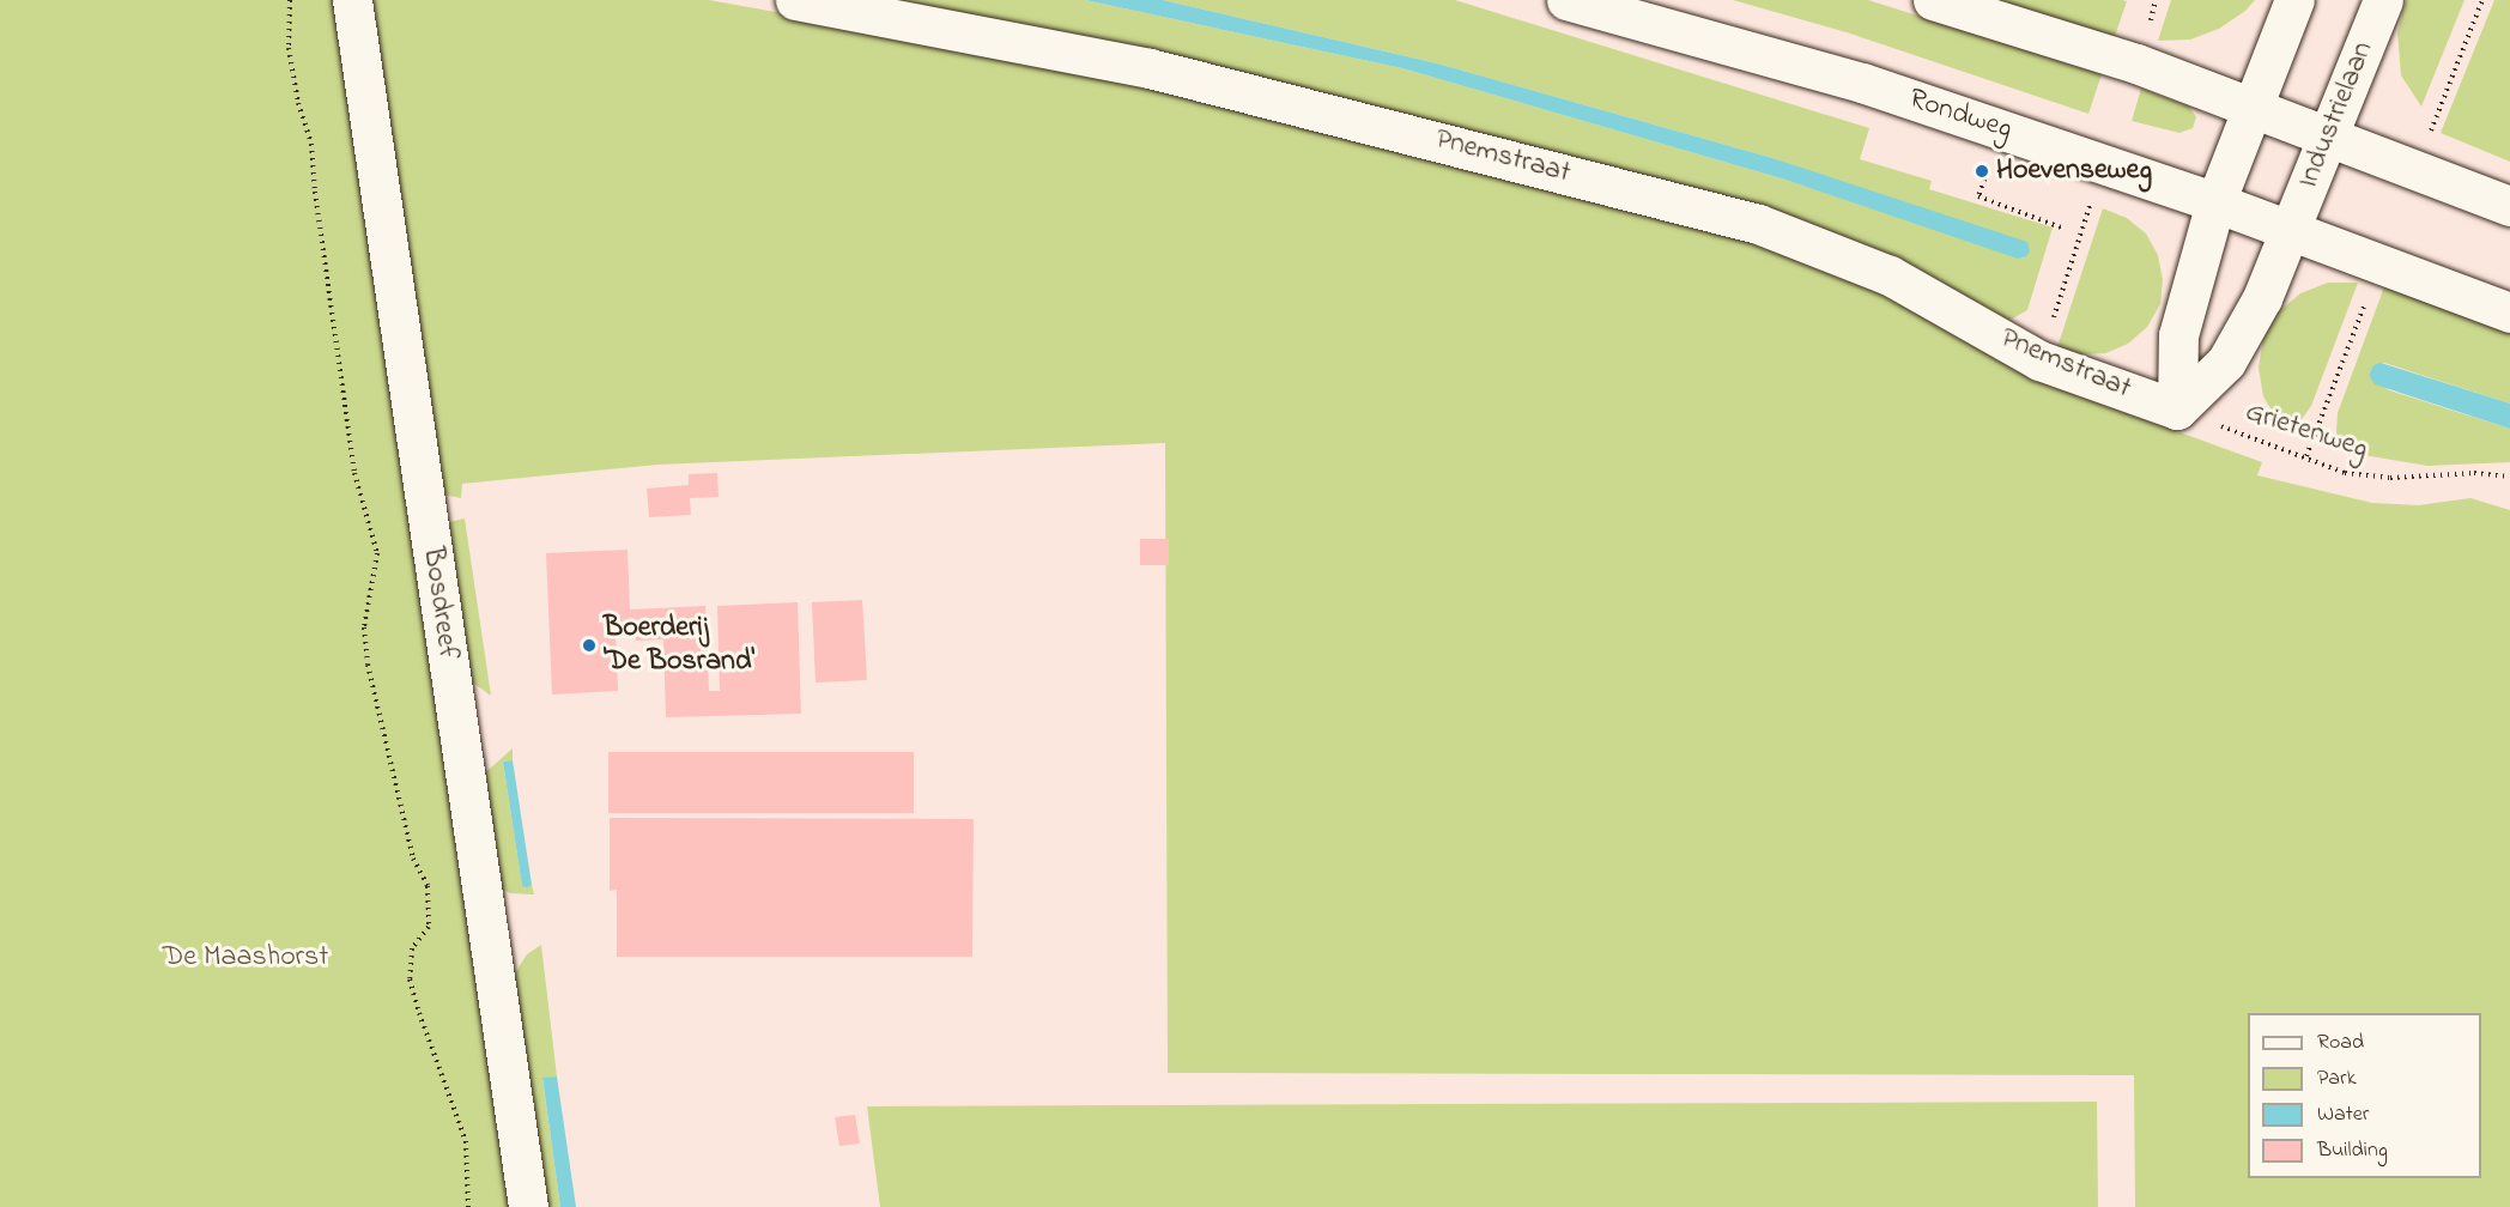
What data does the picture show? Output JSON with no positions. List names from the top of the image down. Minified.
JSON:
{"streets":{"street":["Rondweg","Industrielaan","Pnemstraat","Bosdreef"],"path":["Grietenweg"]},"crossings":[["Rondweg","Industrielaan"],["Rondweg","Pnemstraat"],["Pnemstraat","Grietenweg"]],"parks":["De Maashorst"],"places":["Hoevenseweg","Boerderij 'De Bosrand'"],"legend":["Road","Park","Water","Building"]}
